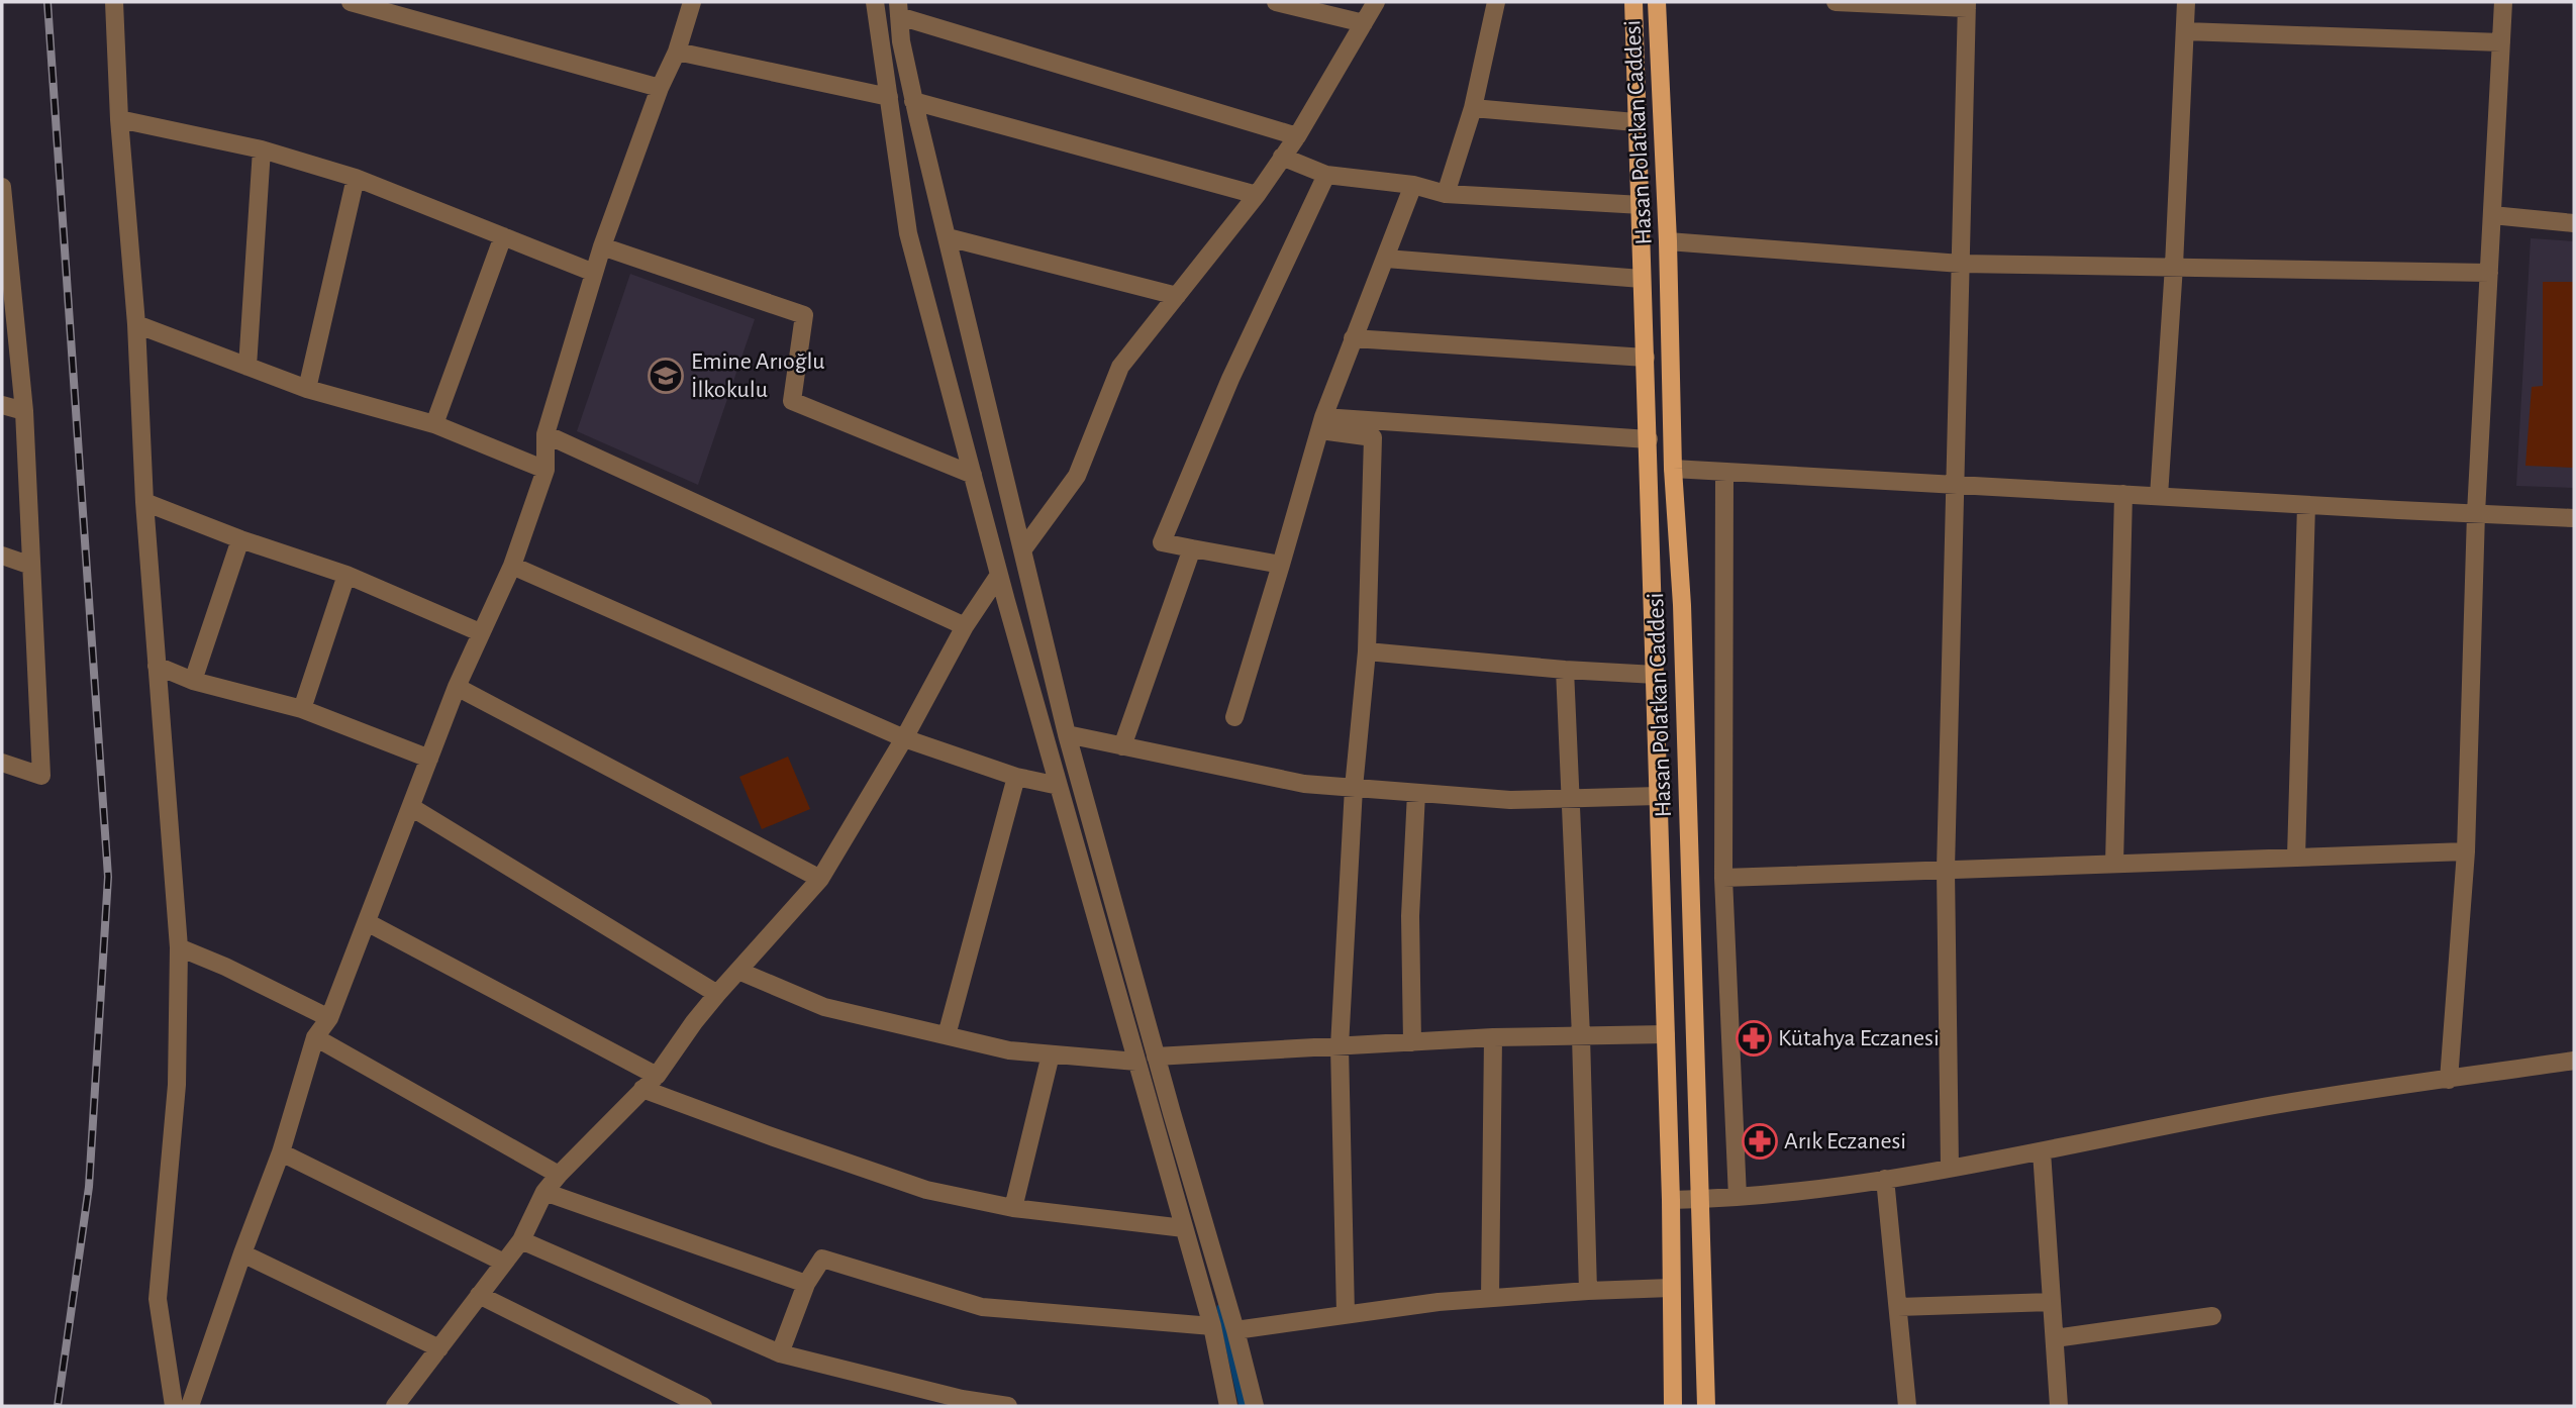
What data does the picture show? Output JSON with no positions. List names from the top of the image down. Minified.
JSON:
{"streets":{"main road":["Hasan Polatkan Caddesi"]},"places":{"school or university":["Emine Arıoğlu İlkokulu"],"pharmacy":["Kütahya Eczanesi","Arık Eczanesi"]}}
